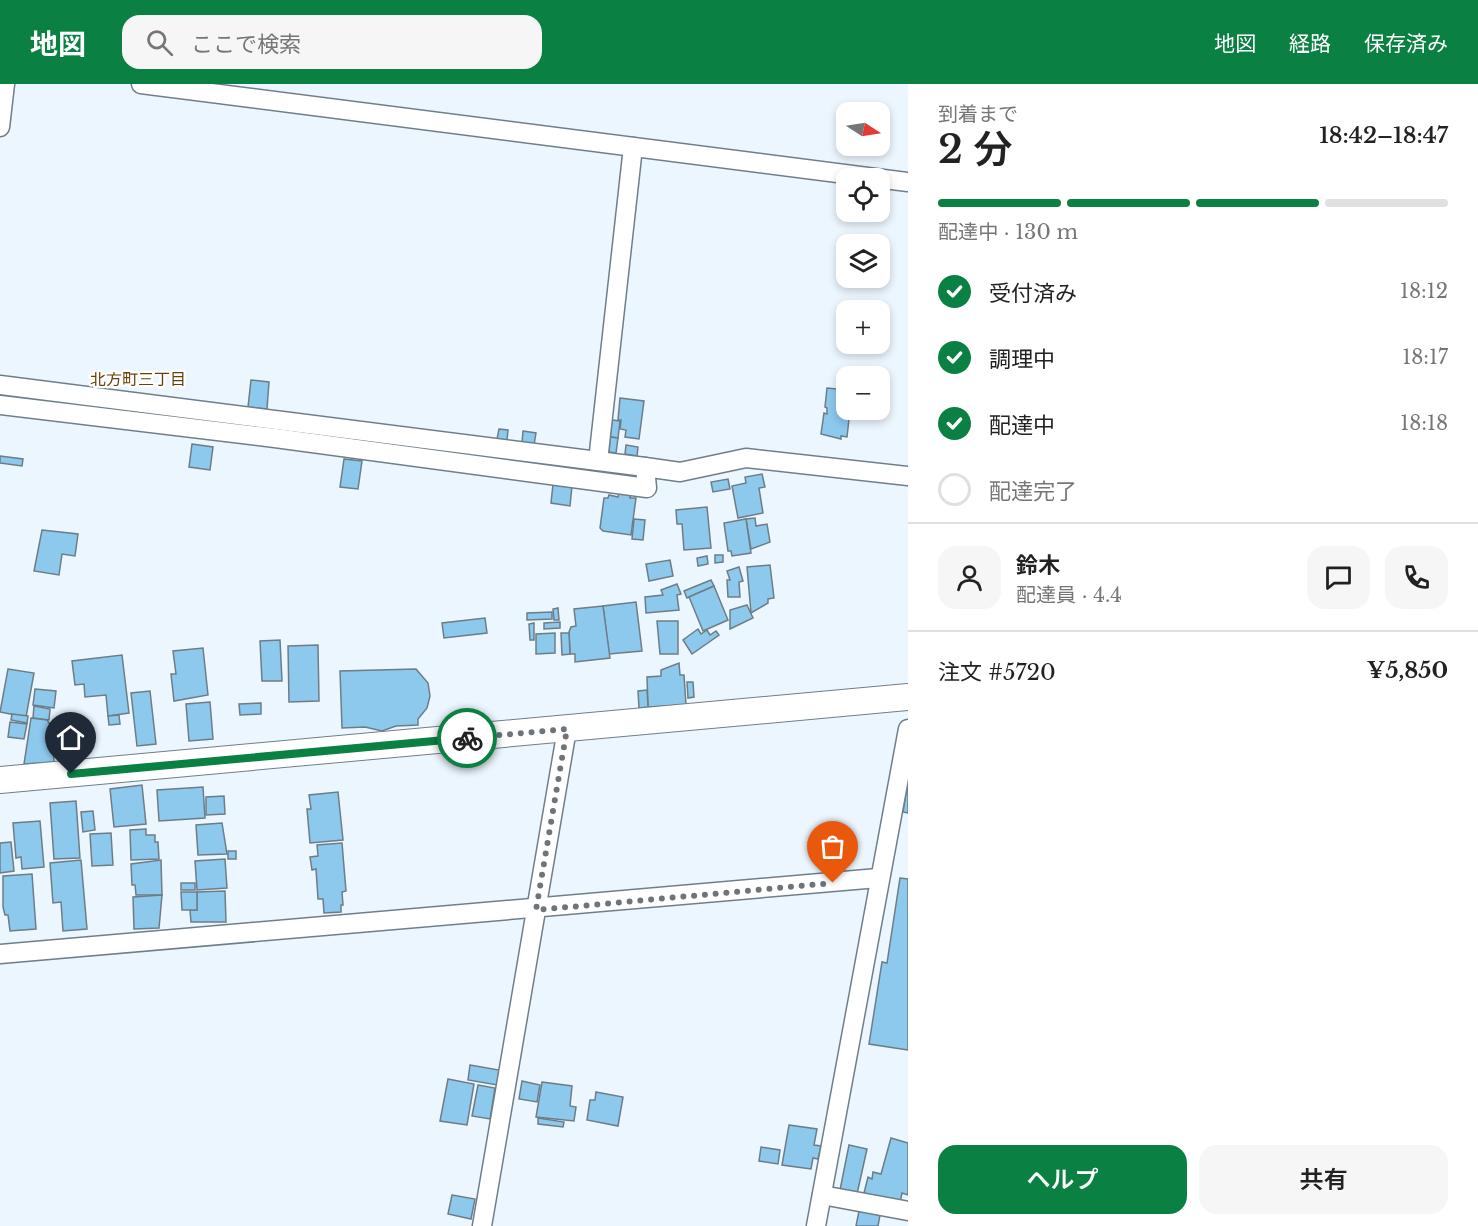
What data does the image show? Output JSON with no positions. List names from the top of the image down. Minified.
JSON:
{"districts":["北方町三丁目"],"north":"right","page":{"header":"地図","search":"ここで検索","nav":["地図","経路","保存済み"],"heading":["2 分","到着まで","18:42–18:47"],"panel":["鈴木","配達員 · 4.4","注文 #5720","¥5,850"],"map_buttons":["+","−"],"bar":"配達中 · 130 m","list":[["受付済み","18:12"],["調理中","18:17"],["配達中","18:18"],"配達完了"],"buttons":["ヘルプ","共有"]}}
